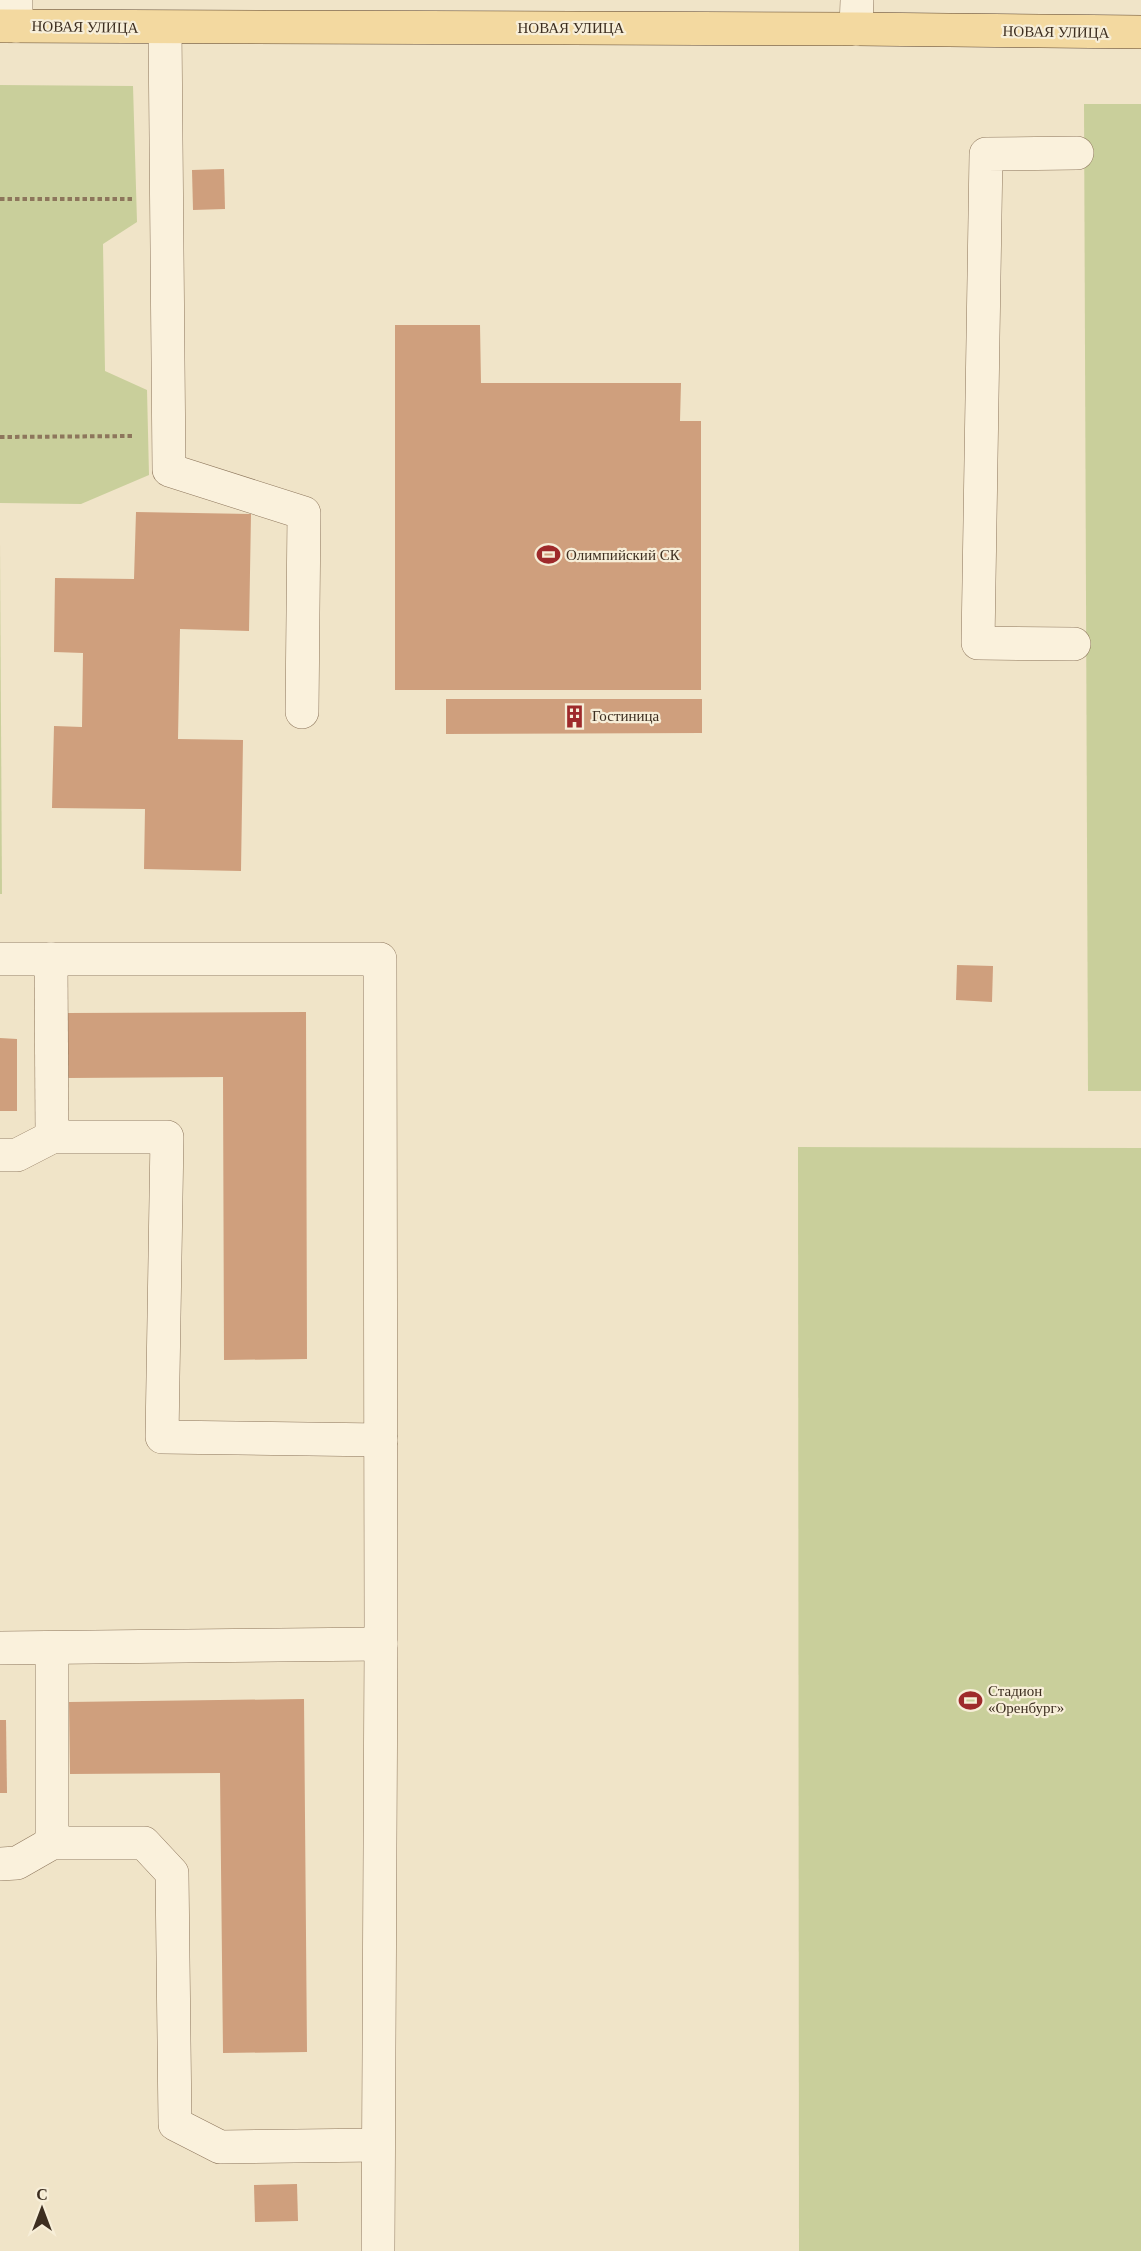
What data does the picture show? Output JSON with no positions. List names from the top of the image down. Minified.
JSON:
{"streets":{"main road":["НОВАЯ УЛИЦА"]},"places":{"sports":["Олимпийский СК","Стадион «Оренбург»"],"building":["Гостиница"]},"north":"top"}
